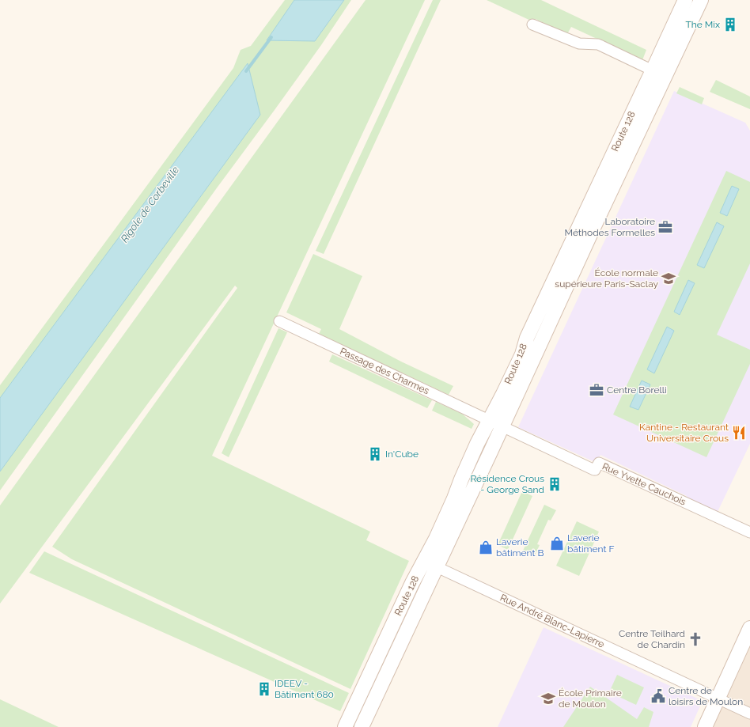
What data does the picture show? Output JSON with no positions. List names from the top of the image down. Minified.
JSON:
{"streets":{"main road":["Route 128"],"street":["Passage des Charmes","Rue Yvette Cauchois","Rue André Blanc-Lapierre"]},"crossings":[["Route 128","Passage des Charmes"],["Route 128","Rue Yvette Cauchois"],["Route 128","Rue André Blanc-Lapierre"],["Passage des Charmes","Rue Yvette Cauchois"]],"water":["Rigole de Corbeville"],"places":{"building":["The Mix","In'Cube","Résidence Crous - George Sand","IDEEV - Bâtiment 680"],"office":["Laboratoire Méthodes Formelles","Centre Borelli"],"school or university":["École normale supérieure Paris-Saclay","École Primaire de Moulon"],"restaurant":["Kantine - Restaurant Universitaire Crous"],"shop":["Laverie bâtiment F","Laverie bâtiment B"],"church":["Centre Teilhard de Chardin"],"public building":["Centre de loisirs de Moulon"]}}
